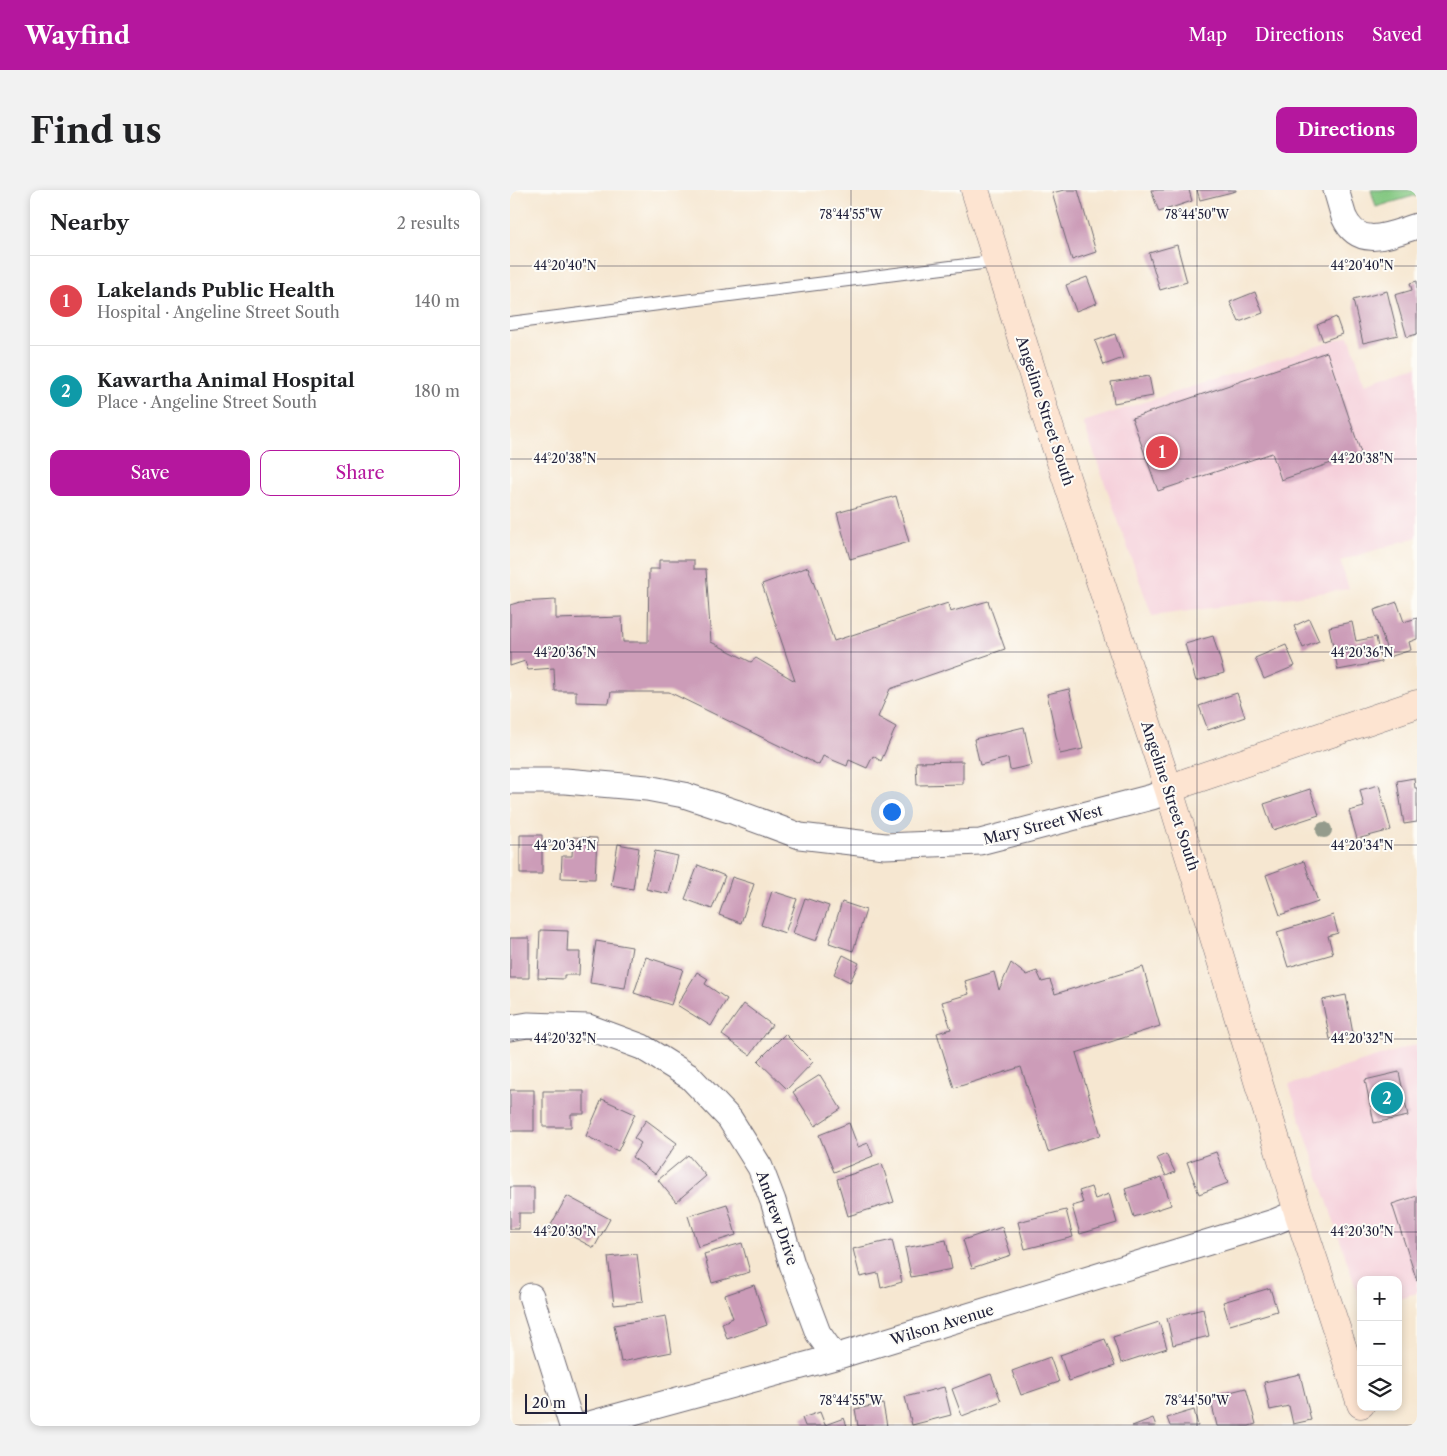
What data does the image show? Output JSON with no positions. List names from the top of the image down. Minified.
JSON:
{"streets":{"main road":["Angeline Street South","Mary Street West"],"street":["Andrew Drive","Wilson Avenue"]},"crossings":[["Angeline Street South","Mary Street West"],["Angeline Street South","Wilson Avenue"],["Andrew Drive","Wilson Avenue"]],"scale_bar":"20 m","page":{"header":"Wayfind","nav":["Map","Directions","Saved"],"buttons":["Directions",["Save","Share"]],"title":"Find us","heading":["Nearby","2 results"],"list":[{"mark":"1","name":"Lakelands Public Health","note":"Hospital · Angeline Street South","value":"140 m"},{"mark":"2","name":"Kawartha Animal Hospital","note":"Place · Angeline Street South","value":"180 m"}],"pins":["1","2"],"map_buttons":["+","−"],"scale":"20 m"},"coordinates":["78°44'55\"W","78°44'50\"W","44°20'40\"N","44°20'38\"N","44°20'36\"N","44°20'34\"N","44°20'32\"N","44°20'30\"N"]}
